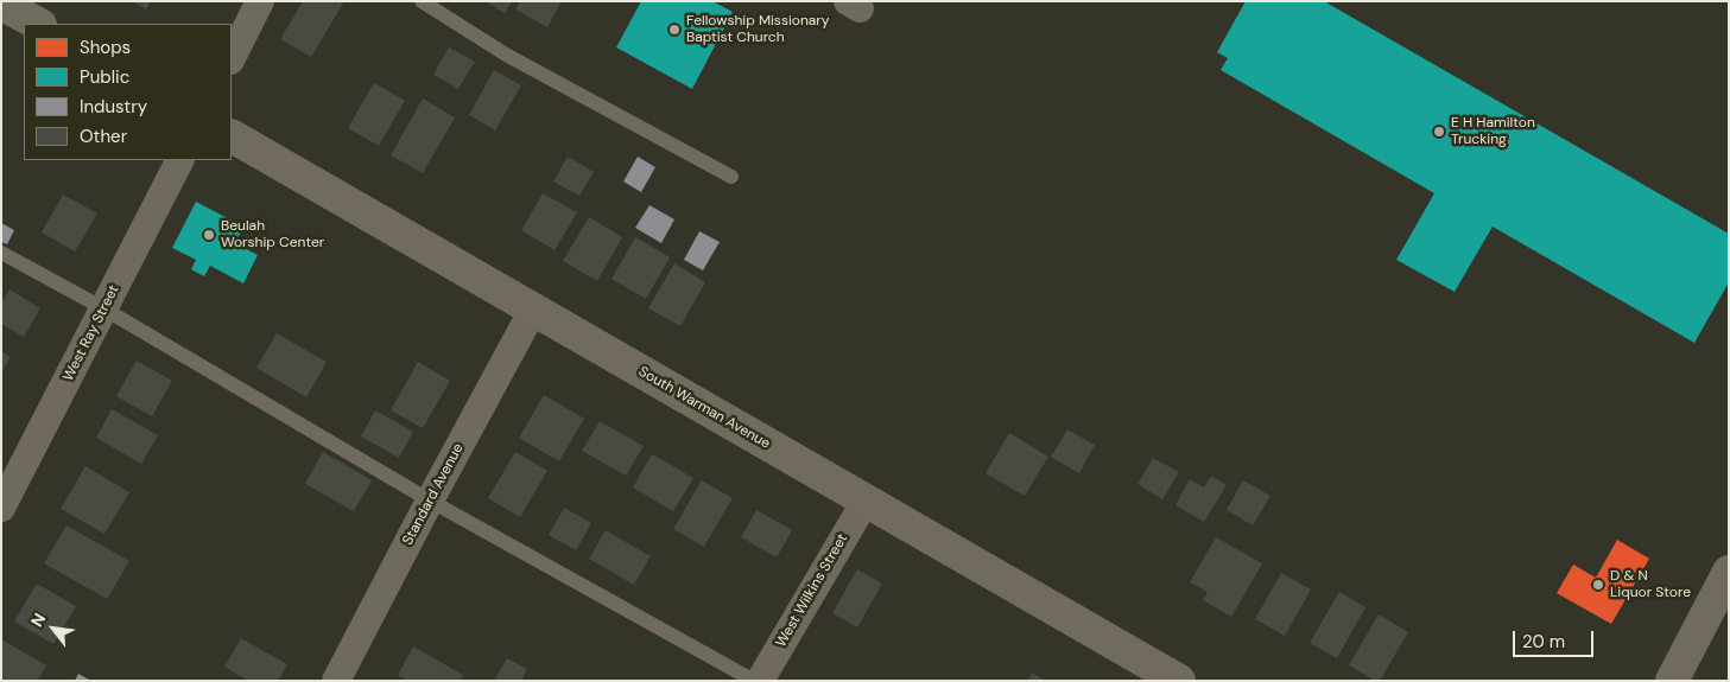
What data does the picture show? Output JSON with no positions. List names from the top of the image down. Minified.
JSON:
{"streets":{"main road":["South Warman Avenue"],"street":["West Ray Street","Standard Avenue","West Wilkins Street"]},"crossings":[["South Warman Avenue","Standard Avenue"],["South Warman Avenue","West Wilkins Street"]],"places":["Fellowship Missionary Baptist Church","E H Hamilton Trucking","Beulah Worship Center","D & N Liquor Store"],"legend":["Shops","Public","Industry","Other"],"scale_bar":"20 m","north":"top left"}
